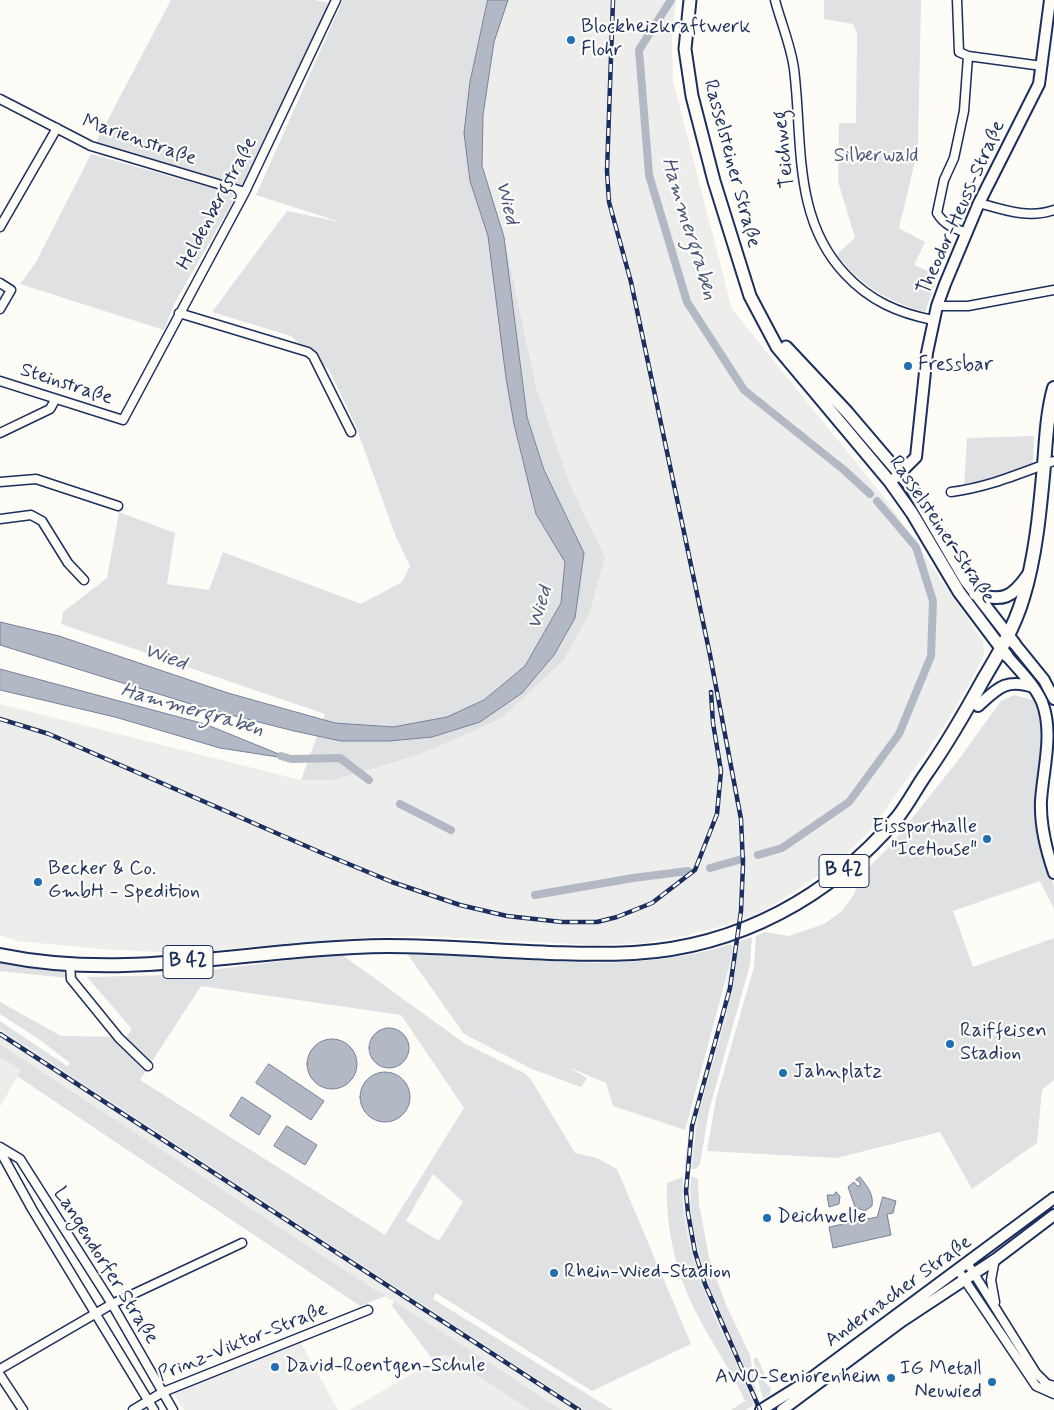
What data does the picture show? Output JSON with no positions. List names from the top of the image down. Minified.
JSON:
{"streets":{"main road":["Rasselsteiner Straße","B 42"],"street":["Marienstraße","Teichweg","Heldenbergstraße","Theodor-Heuss-Straße","Steinstraße","Langendorfer Straße","Andernacher Straße","Prinz-Viktor-Straße"]},"crossings":[["Marienstraße","Heldenbergstraße"],["Teichweg","Theodor-Heuss-Straße"],["Rasselsteiner Straße","Theodor-Heuss-Straße"],["Rasselsteiner Straße","B 42"],["Heldenbergstraße","Steinstraße"],["Langendorfer Straße","Prinz-Viktor-Straße"]],"water":["Wied","Hammergraben"],"parks":["Silberwald"],"places":["Blockheizkraftwerk Flohr","Fressbar","Eissporthalle \"IceHouse\"","Becker & Co. GmbH - Spedition","Raiffeisen Stadion","Jahnplatz","Deichwelle","Rhein-Wied-Stadion","David-Roentgen-Schule","AWO-Seniorenheim","IG Metall Neuwied"]}
